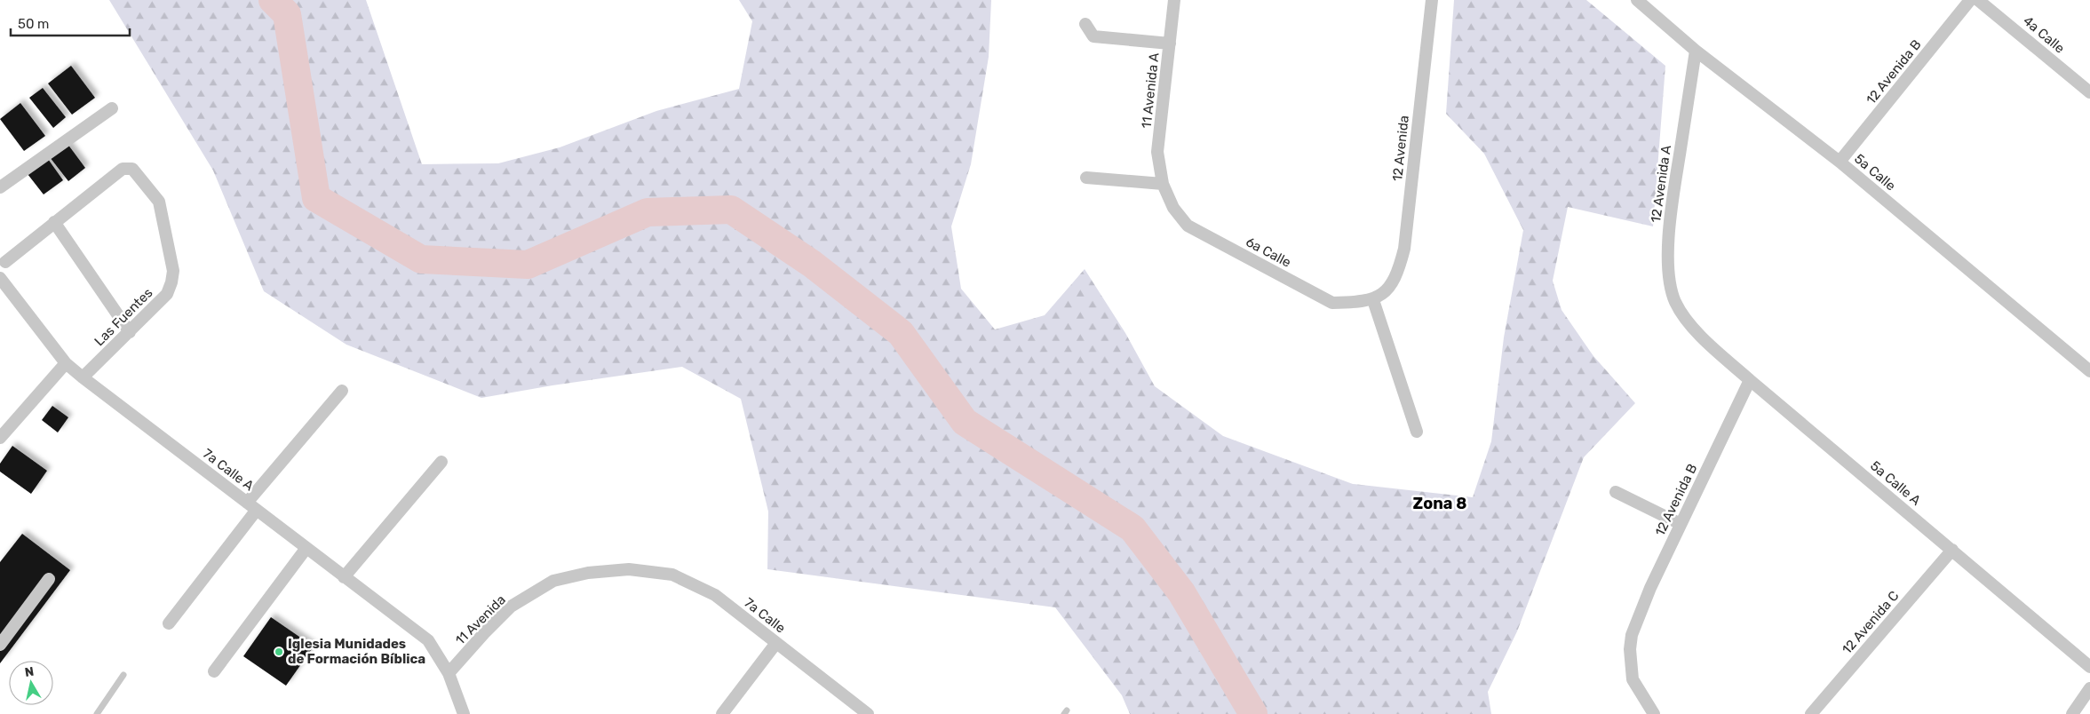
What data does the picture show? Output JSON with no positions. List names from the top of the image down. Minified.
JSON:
{"streets":{"street":["4a Calle","12 Avenida B","11 Avenida A","12 Avenida","5a Calle","12 Avenida A","6a Calle","Las Fuentes","7a Calle A","5a Calle A","7a Calle","11 Avenida","12 Avenida C"]},"crossings":[["12 Avenida B","5a Calle"],["12 Avenida B","5a Calle A"],["11 Avenida A","6a Calle"],["12 Avenida","6a Calle"],["5a Calle","12 Avenida A"],["12 Avenida A","5a Calle A"],["Las Fuentes","7a Calle A"],["7a Calle A","11 Avenida"],["5a Calle A","12 Avenida C"],["7a Calle","11 Avenida"]],"districts":["Zona 8"],"places":["Iglesia Munidades de Formación Bíblica"],"scale_bar":"50 m","north":"top"}
